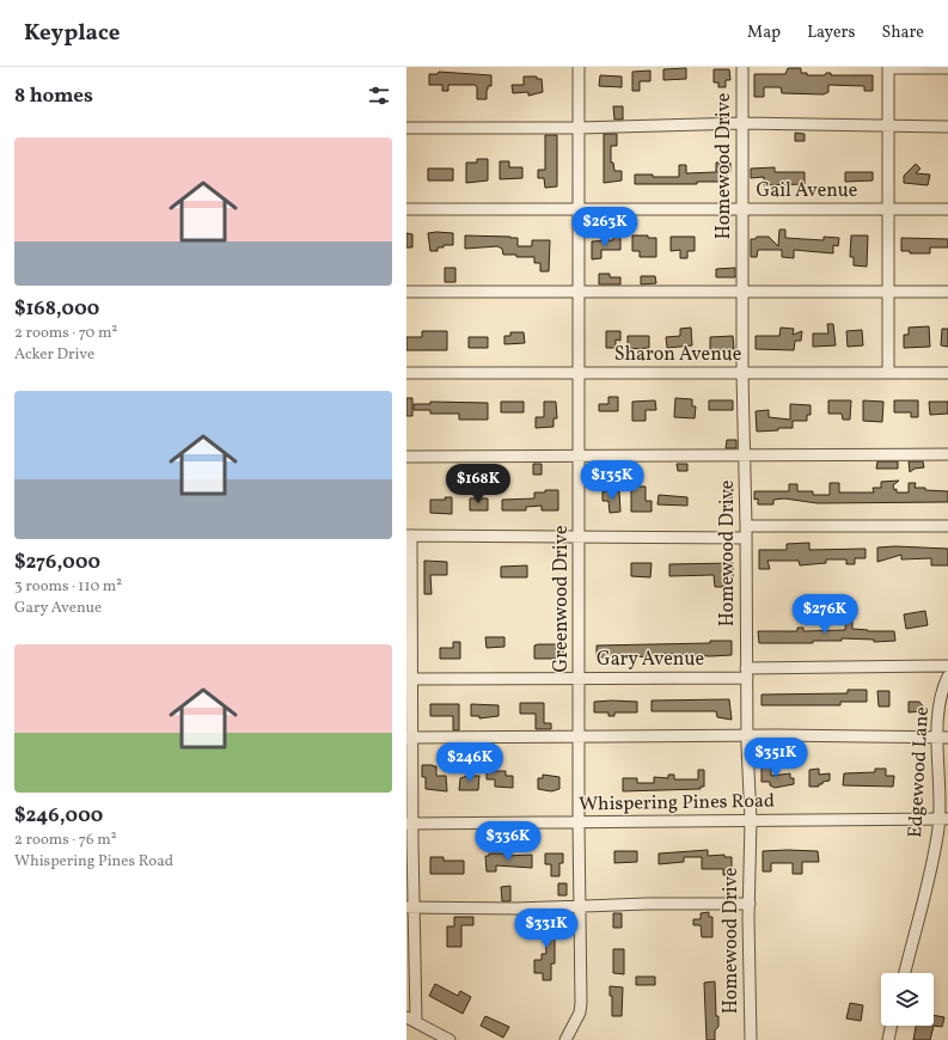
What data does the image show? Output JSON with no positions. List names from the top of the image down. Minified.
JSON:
{"streets":{"street":["Homewood Drive","Gail Avenue","Sharon Avenue","Greenwood Drive","Gary Avenue","Edgewood Lane","Whispering Pines Road"]},"crossings":[["Homewood Drive","Gail Avenue"],["Homewood Drive","Sharon Avenue"],["Homewood Drive","Gary Avenue"],["Homewood Drive","Whispering Pines Road"],["Gail Avenue","Greenwood Drive"],["Sharon Avenue","Greenwood Drive"],["Greenwood Drive","Gary Avenue"],["Greenwood Drive","Whispering Pines Road"],["Edgewood Lane","Whispering Pines Road"]],"page":{"header":"Keyplace","nav":["Map","Layers","Share"],"heading":"8 homes","list":[{"name":"$168,000","note":"2 rooms · 70 m² · Acker Drive"},{"name":"$276,000","note":"3 rooms · 110 m² · Gary Avenue"},{"name":"$246,000","note":"2 rooms · 76 m² · Whispering Pines Road"}],"price":["$263K","$135K","$168K","$276K","$351K","$246K","$336K","$331K"]}}
